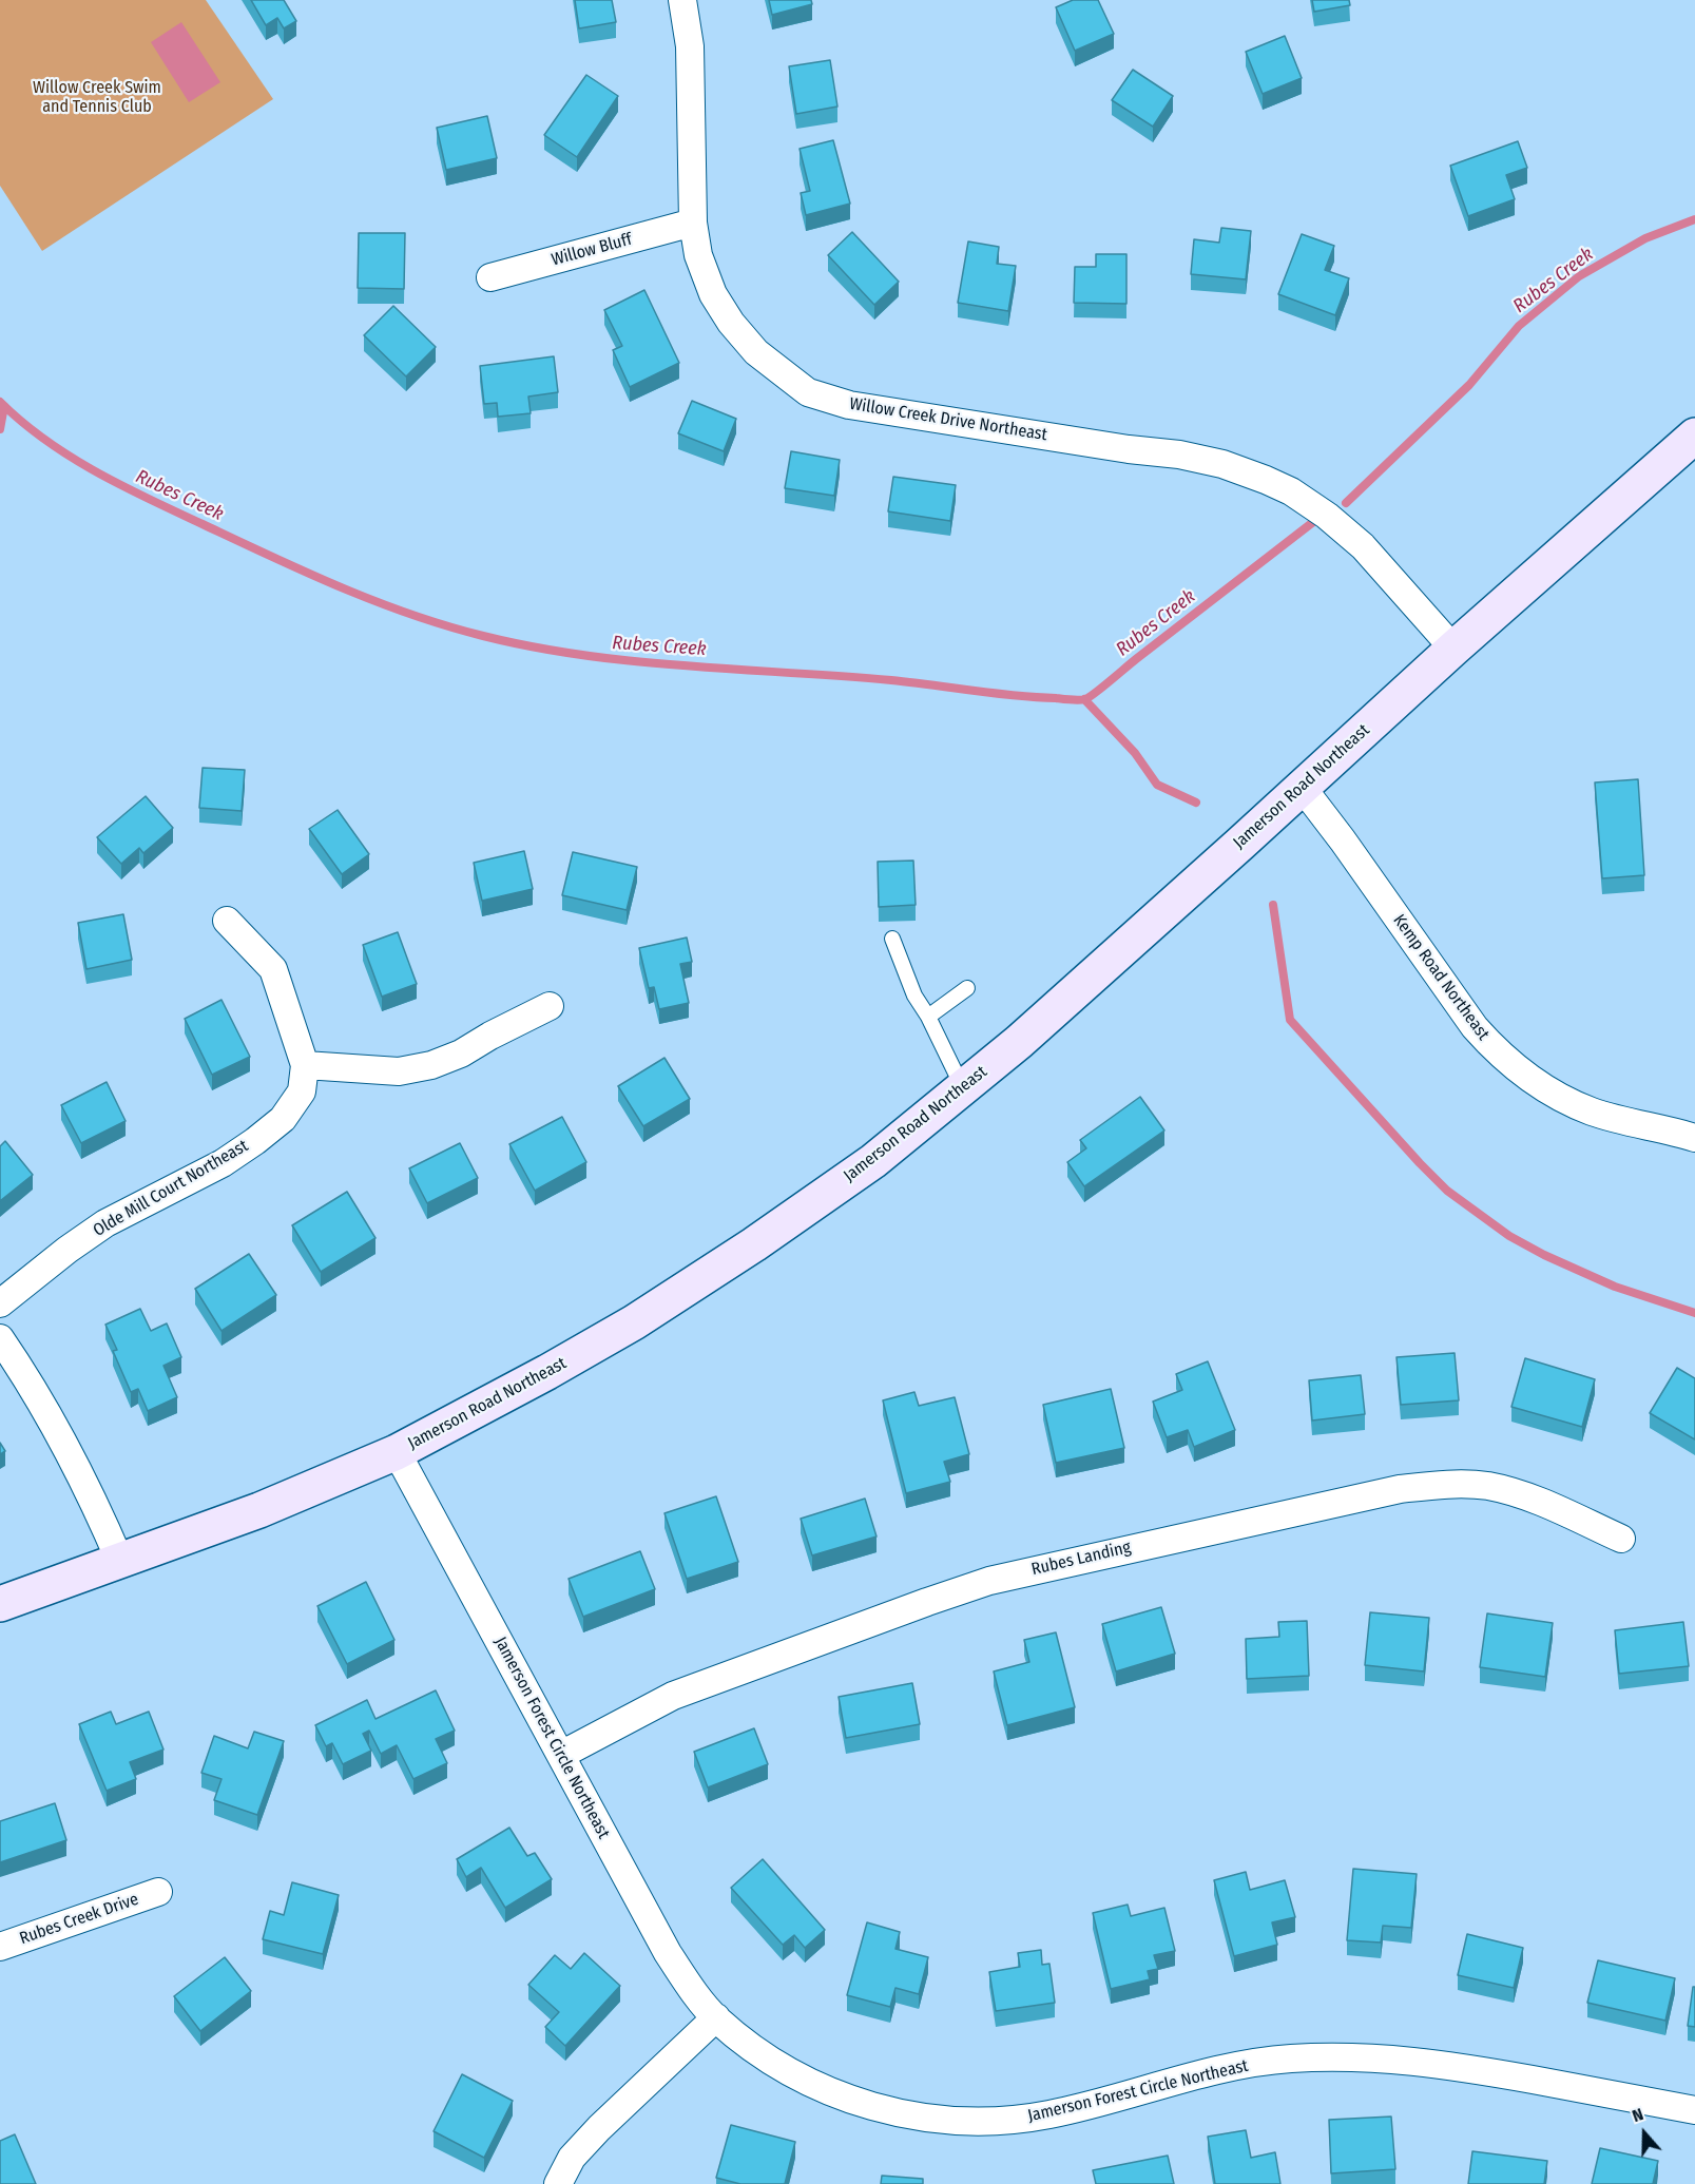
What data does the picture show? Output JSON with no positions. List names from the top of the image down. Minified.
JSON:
{"streets":{"street":["Willow Bluff","Willow Creek Drive Northeast","Jamerson Road Northeast","Kemp Road Northeast","Olde Mill Court Northeast","Rubes Landing","Jamerson Forest Circle Northeast","Rubes Creek Drive"]},"crossings":[["Willow Bluff","Willow Creek Drive Northeast"],["Willow Creek Drive Northeast","Jamerson Road Northeast"],["Jamerson Road Northeast","Kemp Road Northeast"],["Jamerson Road Northeast","Jamerson Forest Circle Northeast"],["Rubes Landing","Jamerson Forest Circle Northeast"]],"water":["Rubes Creek"],"parks":["Willow Creek Swim and Tennis Club"],"north":"top"}
